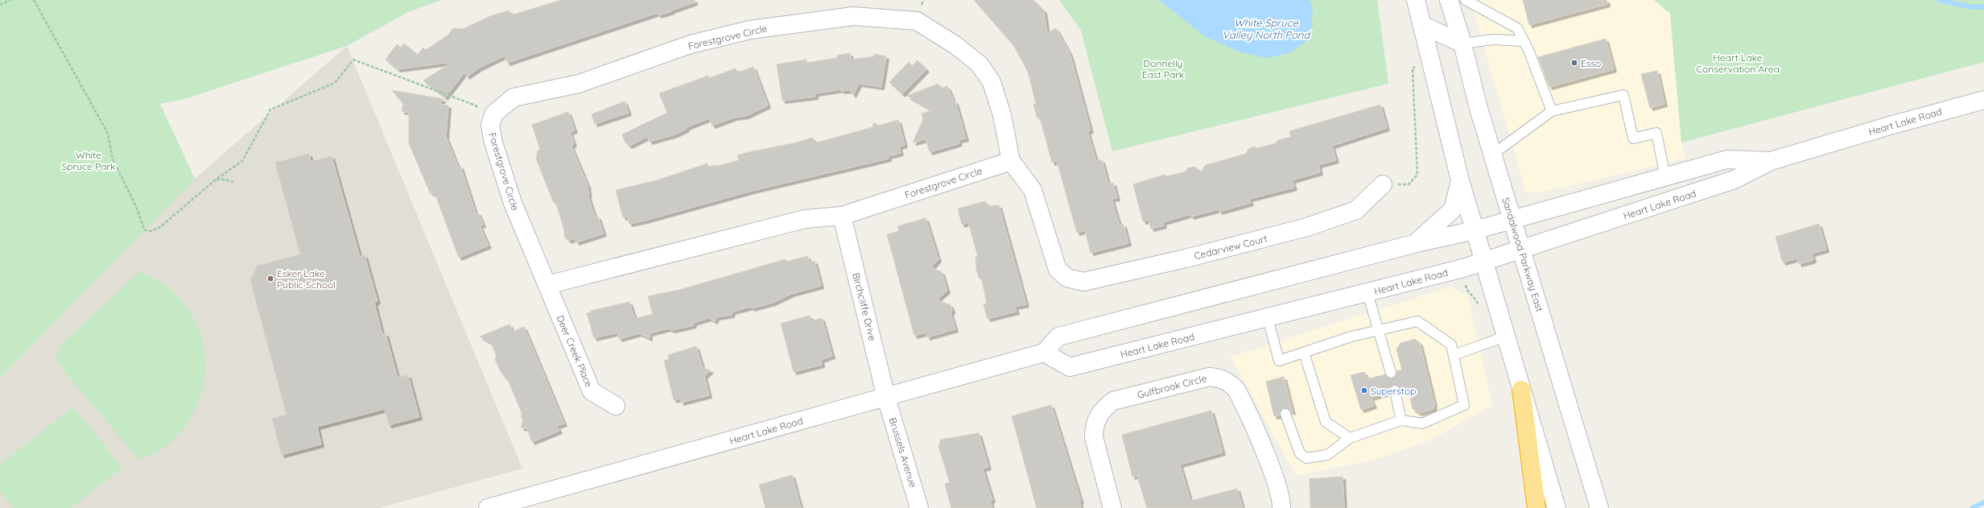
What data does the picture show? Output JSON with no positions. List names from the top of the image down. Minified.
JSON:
{"streets":{"street":["Forestgrove Circle","Heart Lake Road","Cedarview Court","Sandalwood Parkway East","Birchcliffe Drive","Deer Creek Place","Gulfbrook Circle","Brussels Avenue"]},"crossings":[["Forestgrove Circle","Cedarview Court"],["Forestgrove Circle","Birchcliffe Drive"],["Forestgrove Circle","Deer Creek Place"],["Heart Lake Road","Sandalwood Parkway East"],["Heart Lake Road","Birchcliffe Drive"],["Heart Lake Road","Brussels Avenue"],["Birchcliffe Drive","Brussels Avenue"]],"water":["White Spruce Valley North Pond"],"parks":["Heart Lake Conservation Area","Donnelly East Park","White Spruce Park"],"places":["Esso","Esker Lake Public School","Superstop"]}
